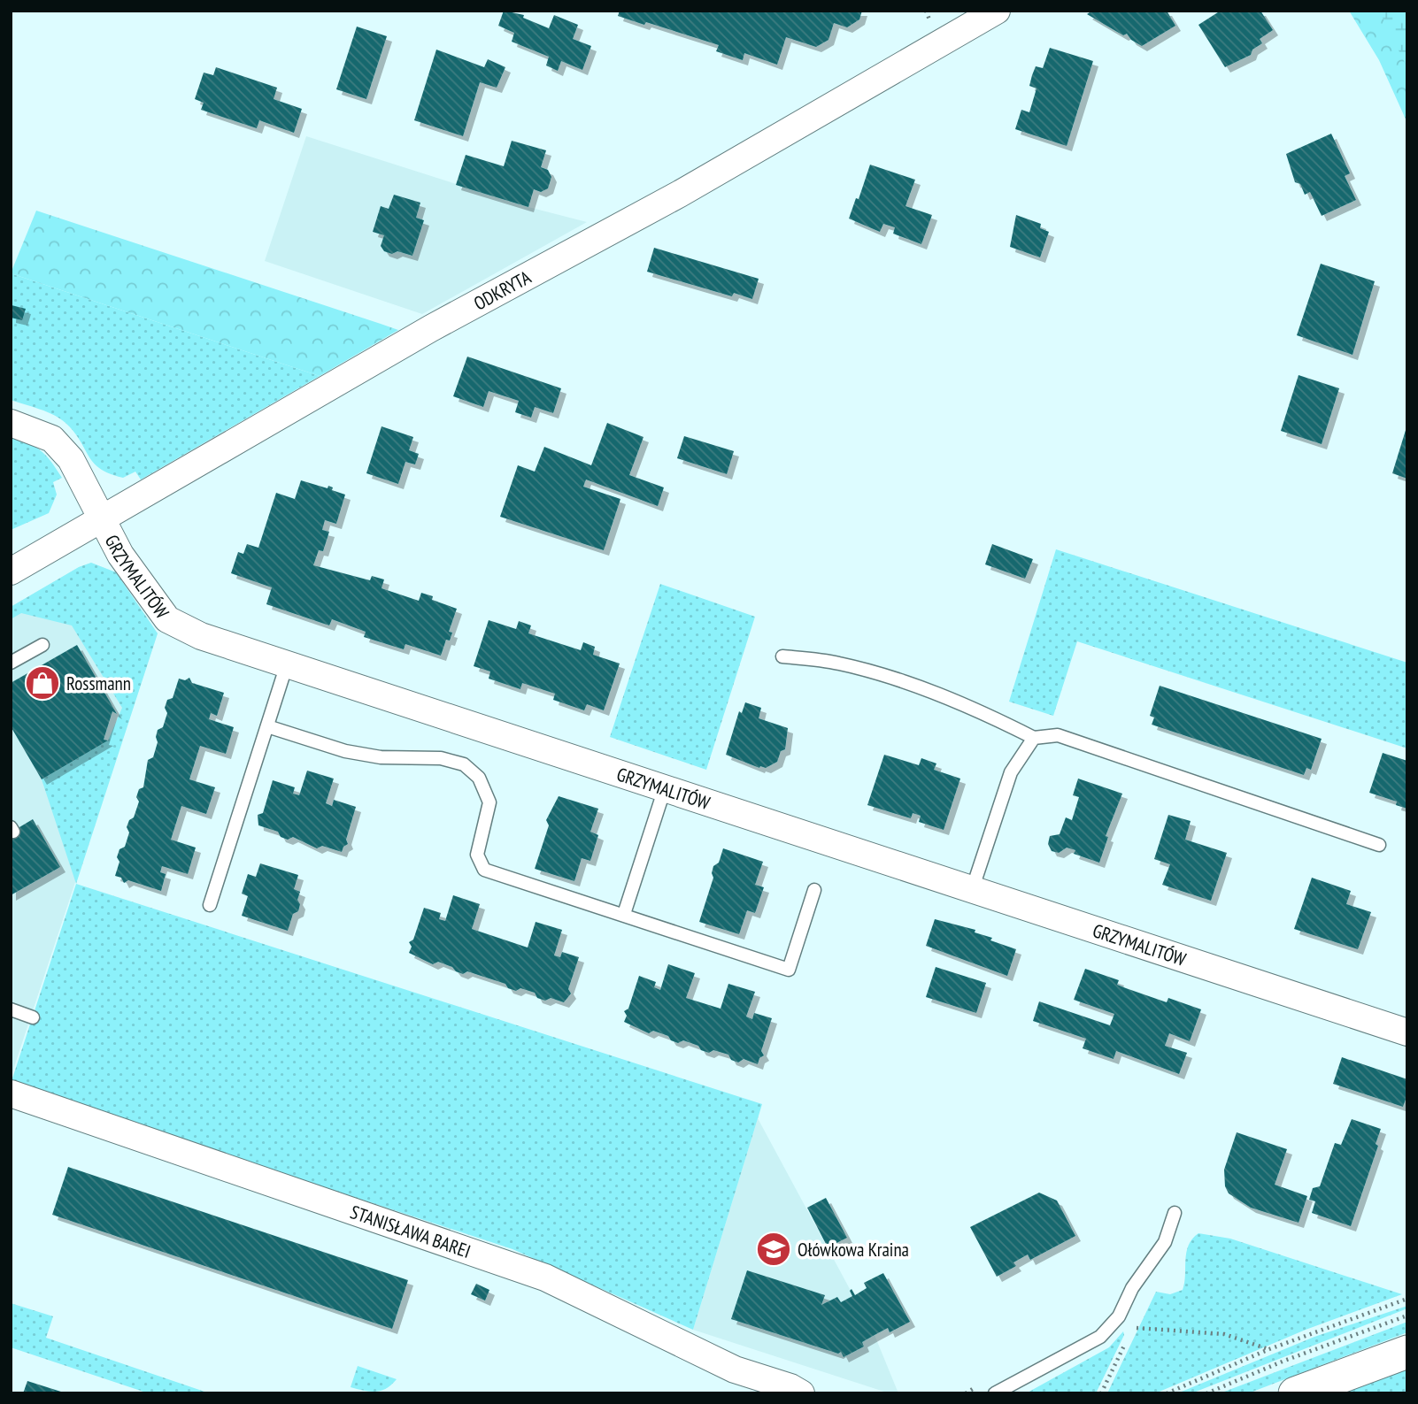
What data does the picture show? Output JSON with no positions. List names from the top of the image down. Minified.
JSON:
{"streets":{"street":["ODKRYTA","GRZYMALITÓW","STANISŁAWA BAREI"]},"crossings":[["ODKRYTA","GRZYMALITÓW"]],"places":{"shop":["Rossmann"],"school or university":["Ołówkowa Kraina"]}}
